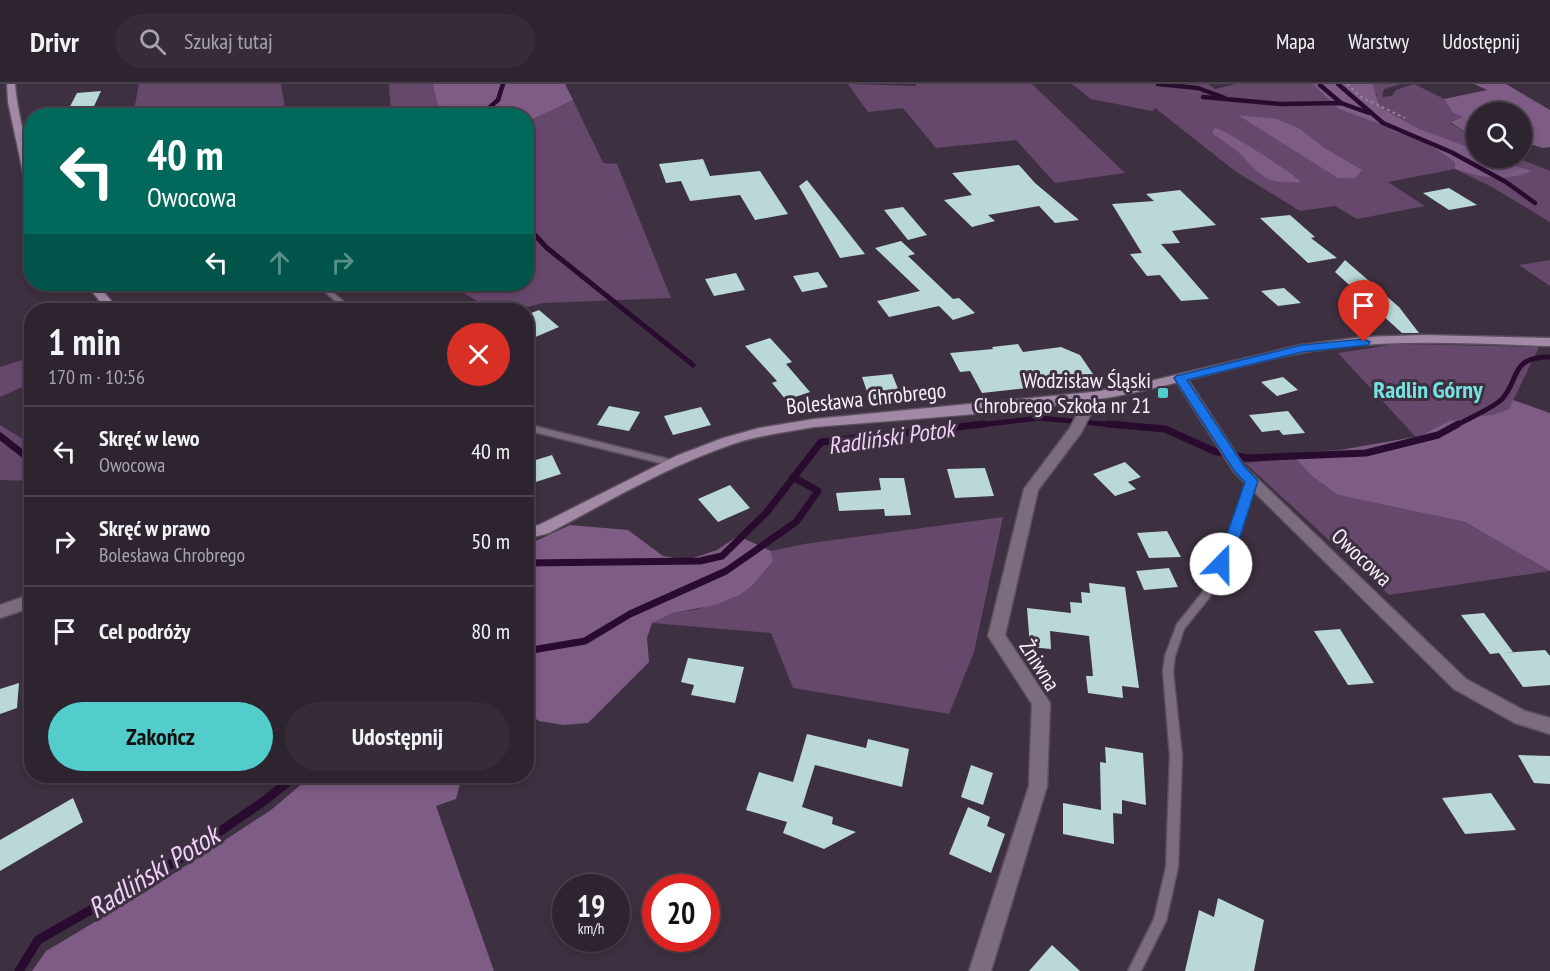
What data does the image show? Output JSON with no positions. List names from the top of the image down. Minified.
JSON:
{"streets":{"street":["Bolesława Chrobrego","Owocowa","Żniwna"]},"crossings":[["Bolesława Chrobrego","Owocowa"],["Bolesława Chrobrego","Żniwna"]],"districts":["Radlin Górny"],"water":["Radliński Potok"],"places":{"transit":["Wodzisław Śląski Chrobrego Szkoła nr 21"]},"page":{"header":"Drivr","search":"Szukaj tutaj","nav":["Mapa","Warstwy","Udostępnij"],"turn":["40 m","Owocowa"],"heading":["1 min","170 m · 10:56"],"list":[{"name":"Skręć w lewo","note":"Owocowa","value":"40 m"},{"name":"Skręć w prawo","note":"Bolesława Chrobrego","value":"50 m"},{"name":"Cel podróży","value":"80 m"}],"buttons":["Zakończ","Udostępnij"],"speed":"19 km/h","limit":"20"}}
